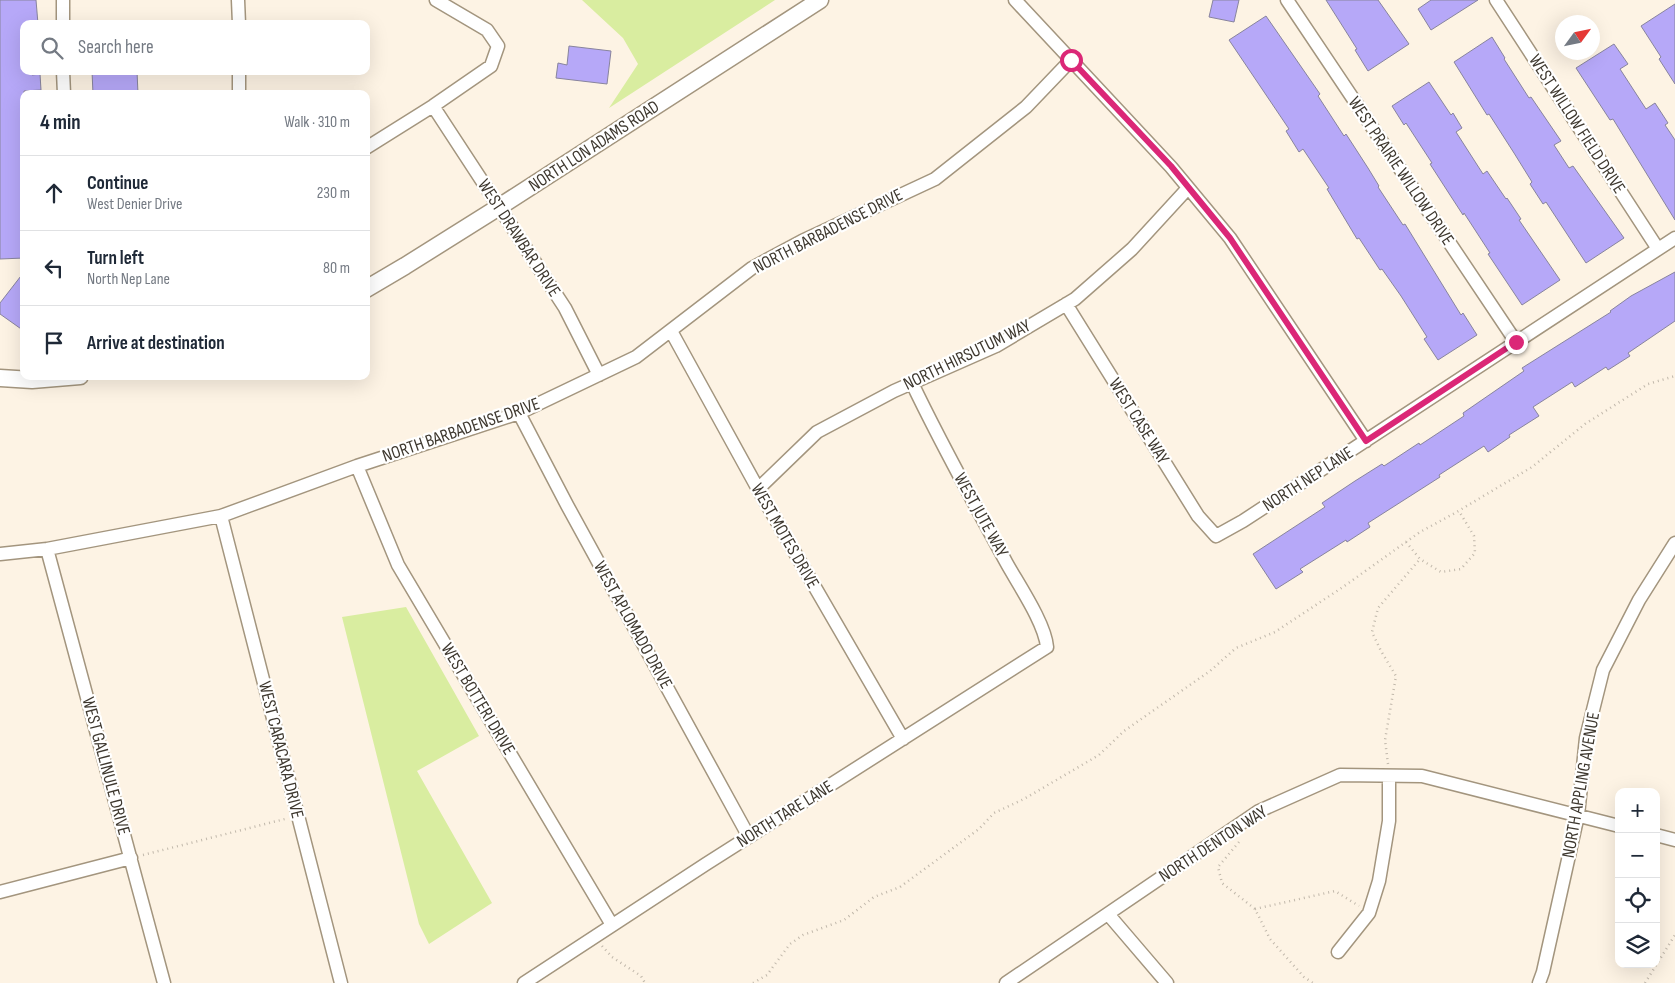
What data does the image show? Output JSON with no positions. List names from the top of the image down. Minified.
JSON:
{"streets":{"street":["WEST WILLOW FIELD DRIVE","NORTH LON ADAMS ROAD","WEST PRAIRIE WILLOW DRIVE","NORTH BARBADENSE DRIVE","WEST DRAWBAR DRIVE","NORTH HIRSUTUM WAY","WEST CASE WAY","NORTH NEP LANE","WEST JUTE WAY","WEST MOTES DRIVE","WEST APLOMADO DRIVE","WEST BOTTERI DRIVE","WEST CARACARA DRIVE","WEST GALLINULE DRIVE","NORTH APPLING AVENUE","NORTH TARE LANE","NORTH DENTON WAY"]},"crossings":[["WEST WILLOW FIELD DRIVE","NORTH NEP LANE"],["NORTH LON ADAMS ROAD","WEST DRAWBAR DRIVE"],["WEST PRAIRIE WILLOW DRIVE","NORTH NEP LANE"],["NORTH BARBADENSE DRIVE","WEST DRAWBAR DRIVE"],["NORTH BARBADENSE DRIVE","WEST MOTES DRIVE"],["NORTH BARBADENSE DRIVE","WEST APLOMADO DRIVE"],["NORTH BARBADENSE DRIVE","WEST BOTTERI DRIVE"],["NORTH BARBADENSE DRIVE","WEST CARACARA DRIVE"],["NORTH BARBADENSE DRIVE","WEST GALLINULE DRIVE"],["NORTH HIRSUTUM WAY","WEST CASE WAY"],["NORTH HIRSUTUM WAY","WEST JUTE WAY"],["NORTH HIRSUTUM WAY","WEST MOTES DRIVE"],["WEST CASE WAY","NORTH NEP LANE"],["WEST JUTE WAY","NORTH TARE LANE"],["WEST MOTES DRIVE","NORTH TARE LANE"],["WEST APLOMADO DRIVE","NORTH TARE LANE"],["WEST BOTTERI DRIVE","NORTH TARE LANE"],["NORTH APPLING AVENUE","NORTH DENTON WAY"]],"north":"top right","page":{"search":"Search here","heading":["4 min","Walk · 310 m"],"list":[["Continue","West Denier Drive","230 m"],["Turn left","North Nep Lane","80 m"],"Arrive at destination"],"map_buttons":["+","−"]}}
